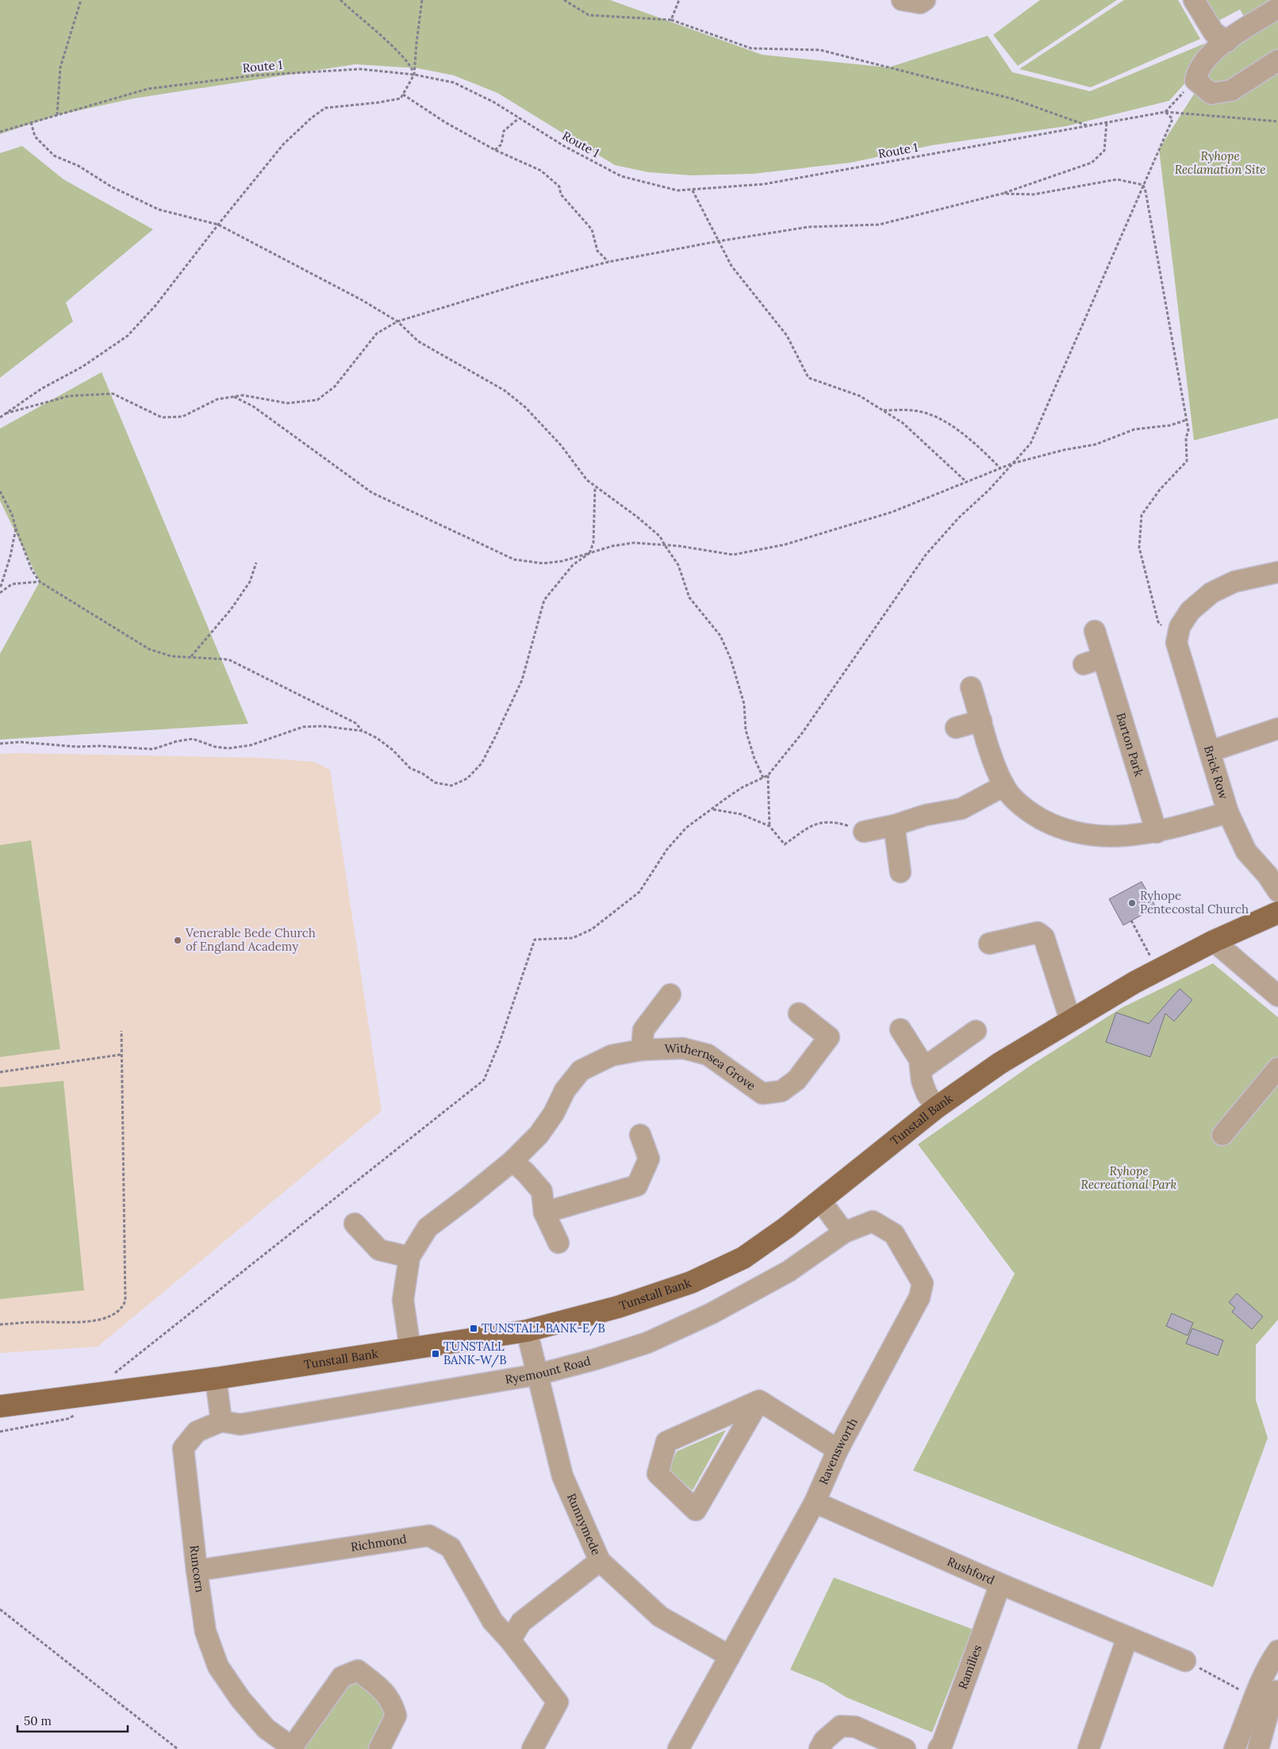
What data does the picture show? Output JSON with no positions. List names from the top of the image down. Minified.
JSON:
{"streets":{"main road":["Tunstall Bank"],"street":["Barton Park","Brick Row","Withernsea Grove","Ryemount Road","Ravensworth","Runnymede","Richmond","Runcorn","Rushford","Ramilies"],"path":["Route 1"]},"crossings":[["Withernsea Grove","Tunstall Bank"],["Tunstall Bank","Runnymede"],["Ryemount Road","Ravensworth"],["Ryemount Road","Runnymede"],["Ryemount Road","Runcorn"],["Ravensworth","Runnymede"],["Ravensworth","Rushford"],["Richmond","Runcorn"],["Rushford","Ramilies"]],"parks":["Ryhope Reclamation Site","Ryhope Recreational Park"],"places":{"other":["Ryhope Pentecostal Church","Venerable Bede Church of England Academy"],"transit":["TUNSTALL BANK-E/B","TUNSTALL BANK-W/B"]},"scale_bar":"50 m"}
